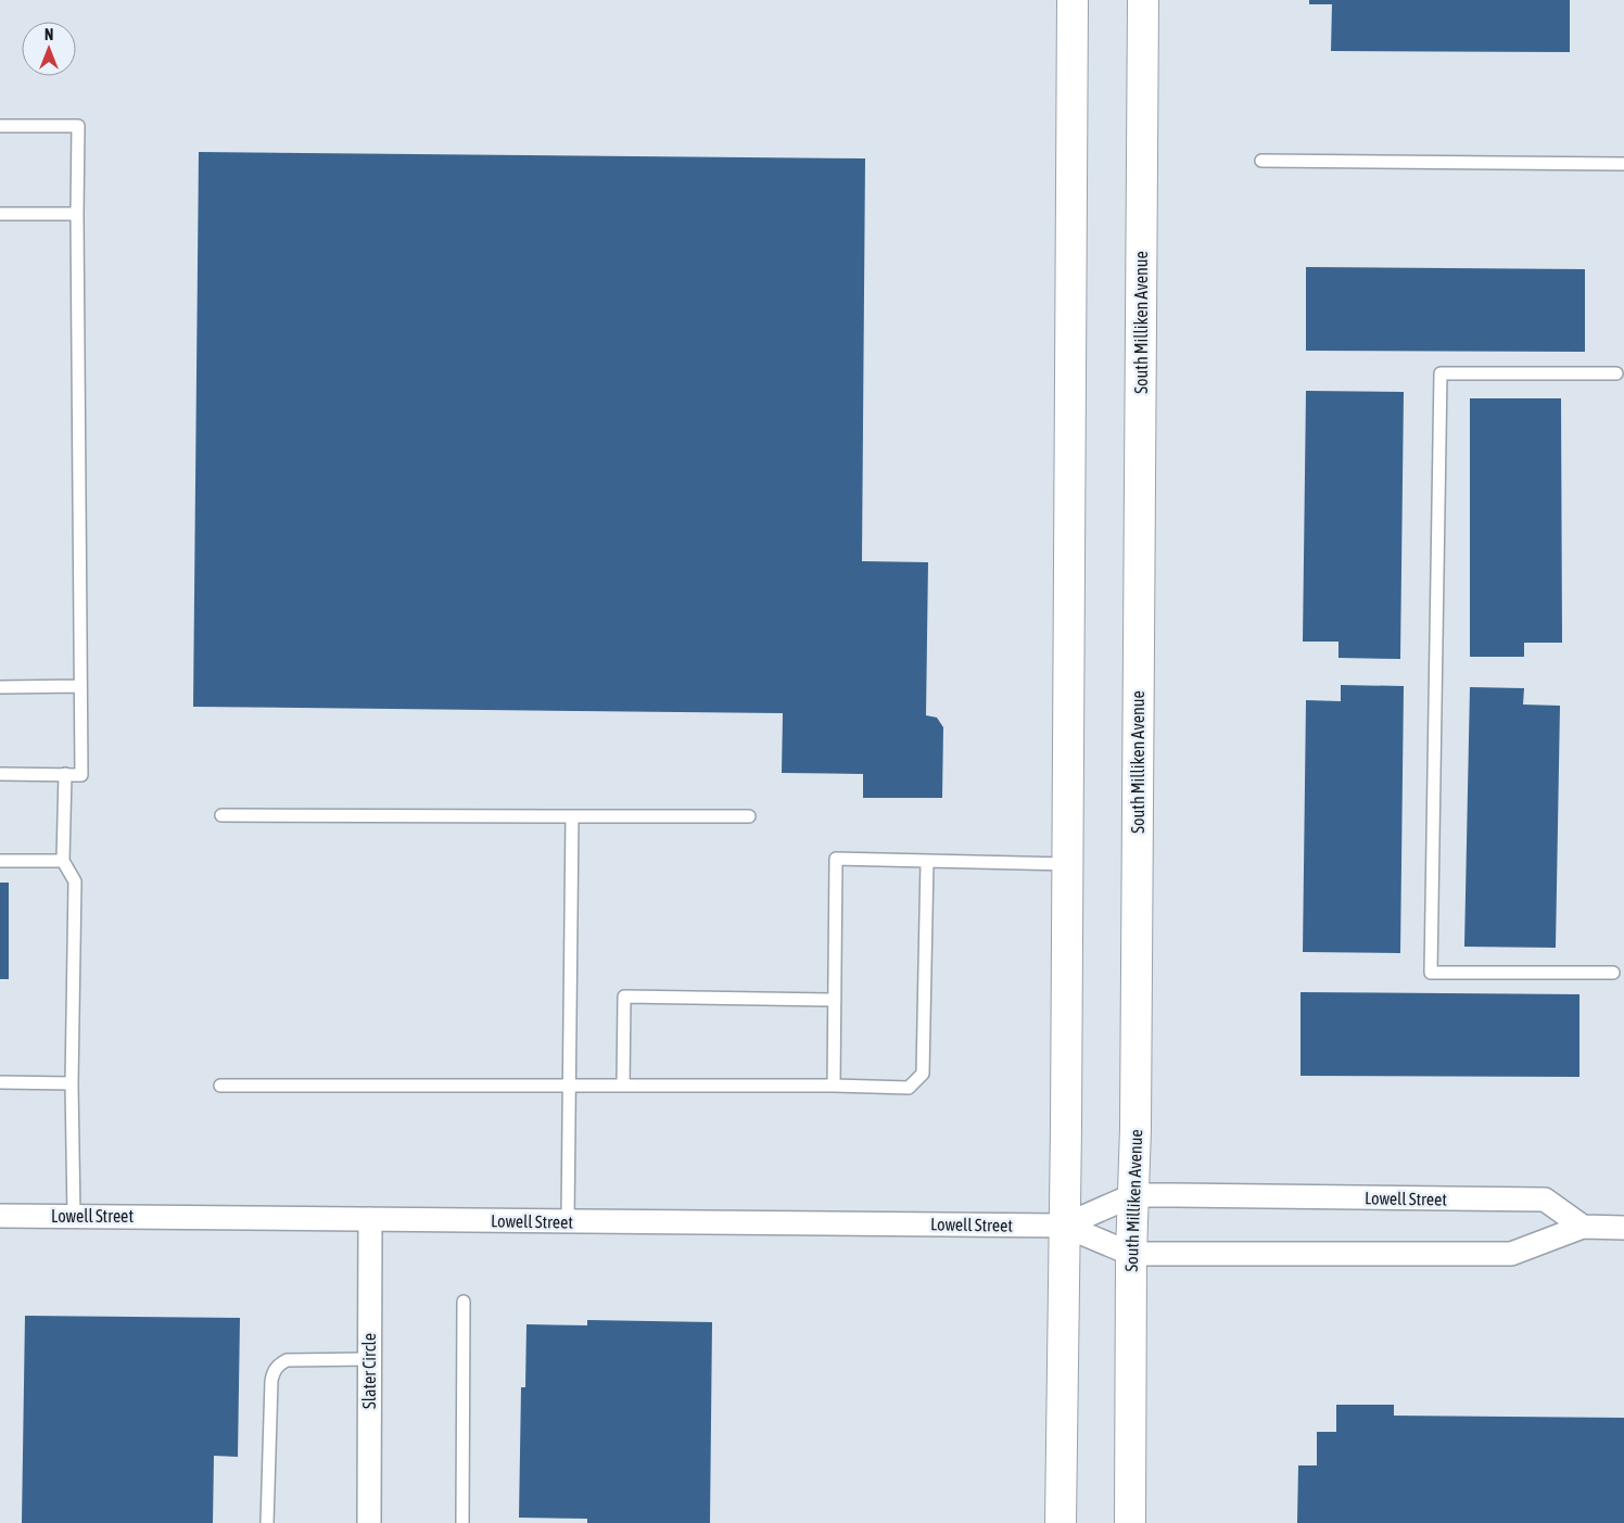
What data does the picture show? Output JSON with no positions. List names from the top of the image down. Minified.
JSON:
{"streets":{"main road":["South Milliken Avenue"],"street":["Lowell Street","Slater Circle"]},"crossings":[["South Milliken Avenue","Lowell Street"],["Lowell Street","Slater Circle"]],"north":"top"}
